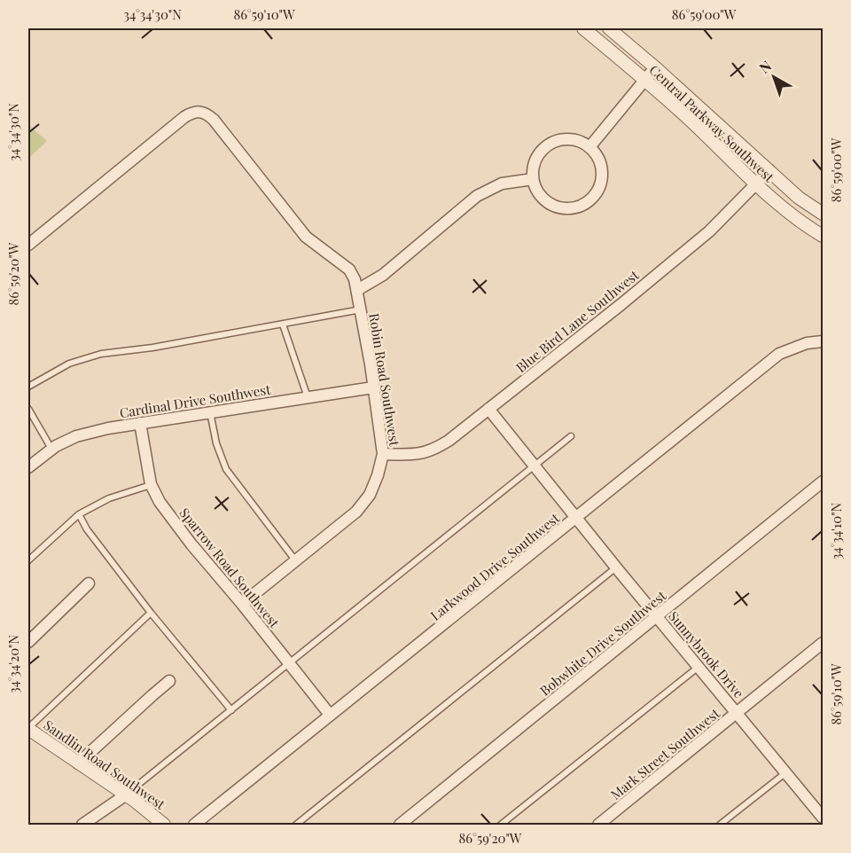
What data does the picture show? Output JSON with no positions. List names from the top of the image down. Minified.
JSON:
{"streets":{"street":["Central Parkway Southwest","Blue Bird Lane Southwest","Robin Road Southwest","Cardinal Drive Southwest","Larkwood Drive Southwest","Sparrow Road Southwest","Bobwhite Drive Southwest","Sunnybrook Drive","Mark Street Southwest","Sandlin Road Southwest"]},"crossings":[["Central Parkway Southwest","Blue Bird Lane Southwest"],["Blue Bird Lane Southwest","Robin Road Southwest"],["Blue Bird Lane Southwest","Sunnybrook Drive"],["Robin Road Southwest","Cardinal Drive Southwest"],["Robin Road Southwest","Sparrow Road Southwest"],["Cardinal Drive Southwest","Sparrow Road Southwest"],["Larkwood Drive Southwest","Sparrow Road Southwest"],["Larkwood Drive Southwest","Sunnybrook Drive"],["Bobwhite Drive Southwest","Sunnybrook Drive"],["Sunnybrook Drive","Mark Street Southwest"]],"north":"top left","coordinates":["34°34'30\"N","86°59'10\"W","86°59'00\"W","86°59'20\"W","34°34'10\"N","34°34'20\"N"]}
